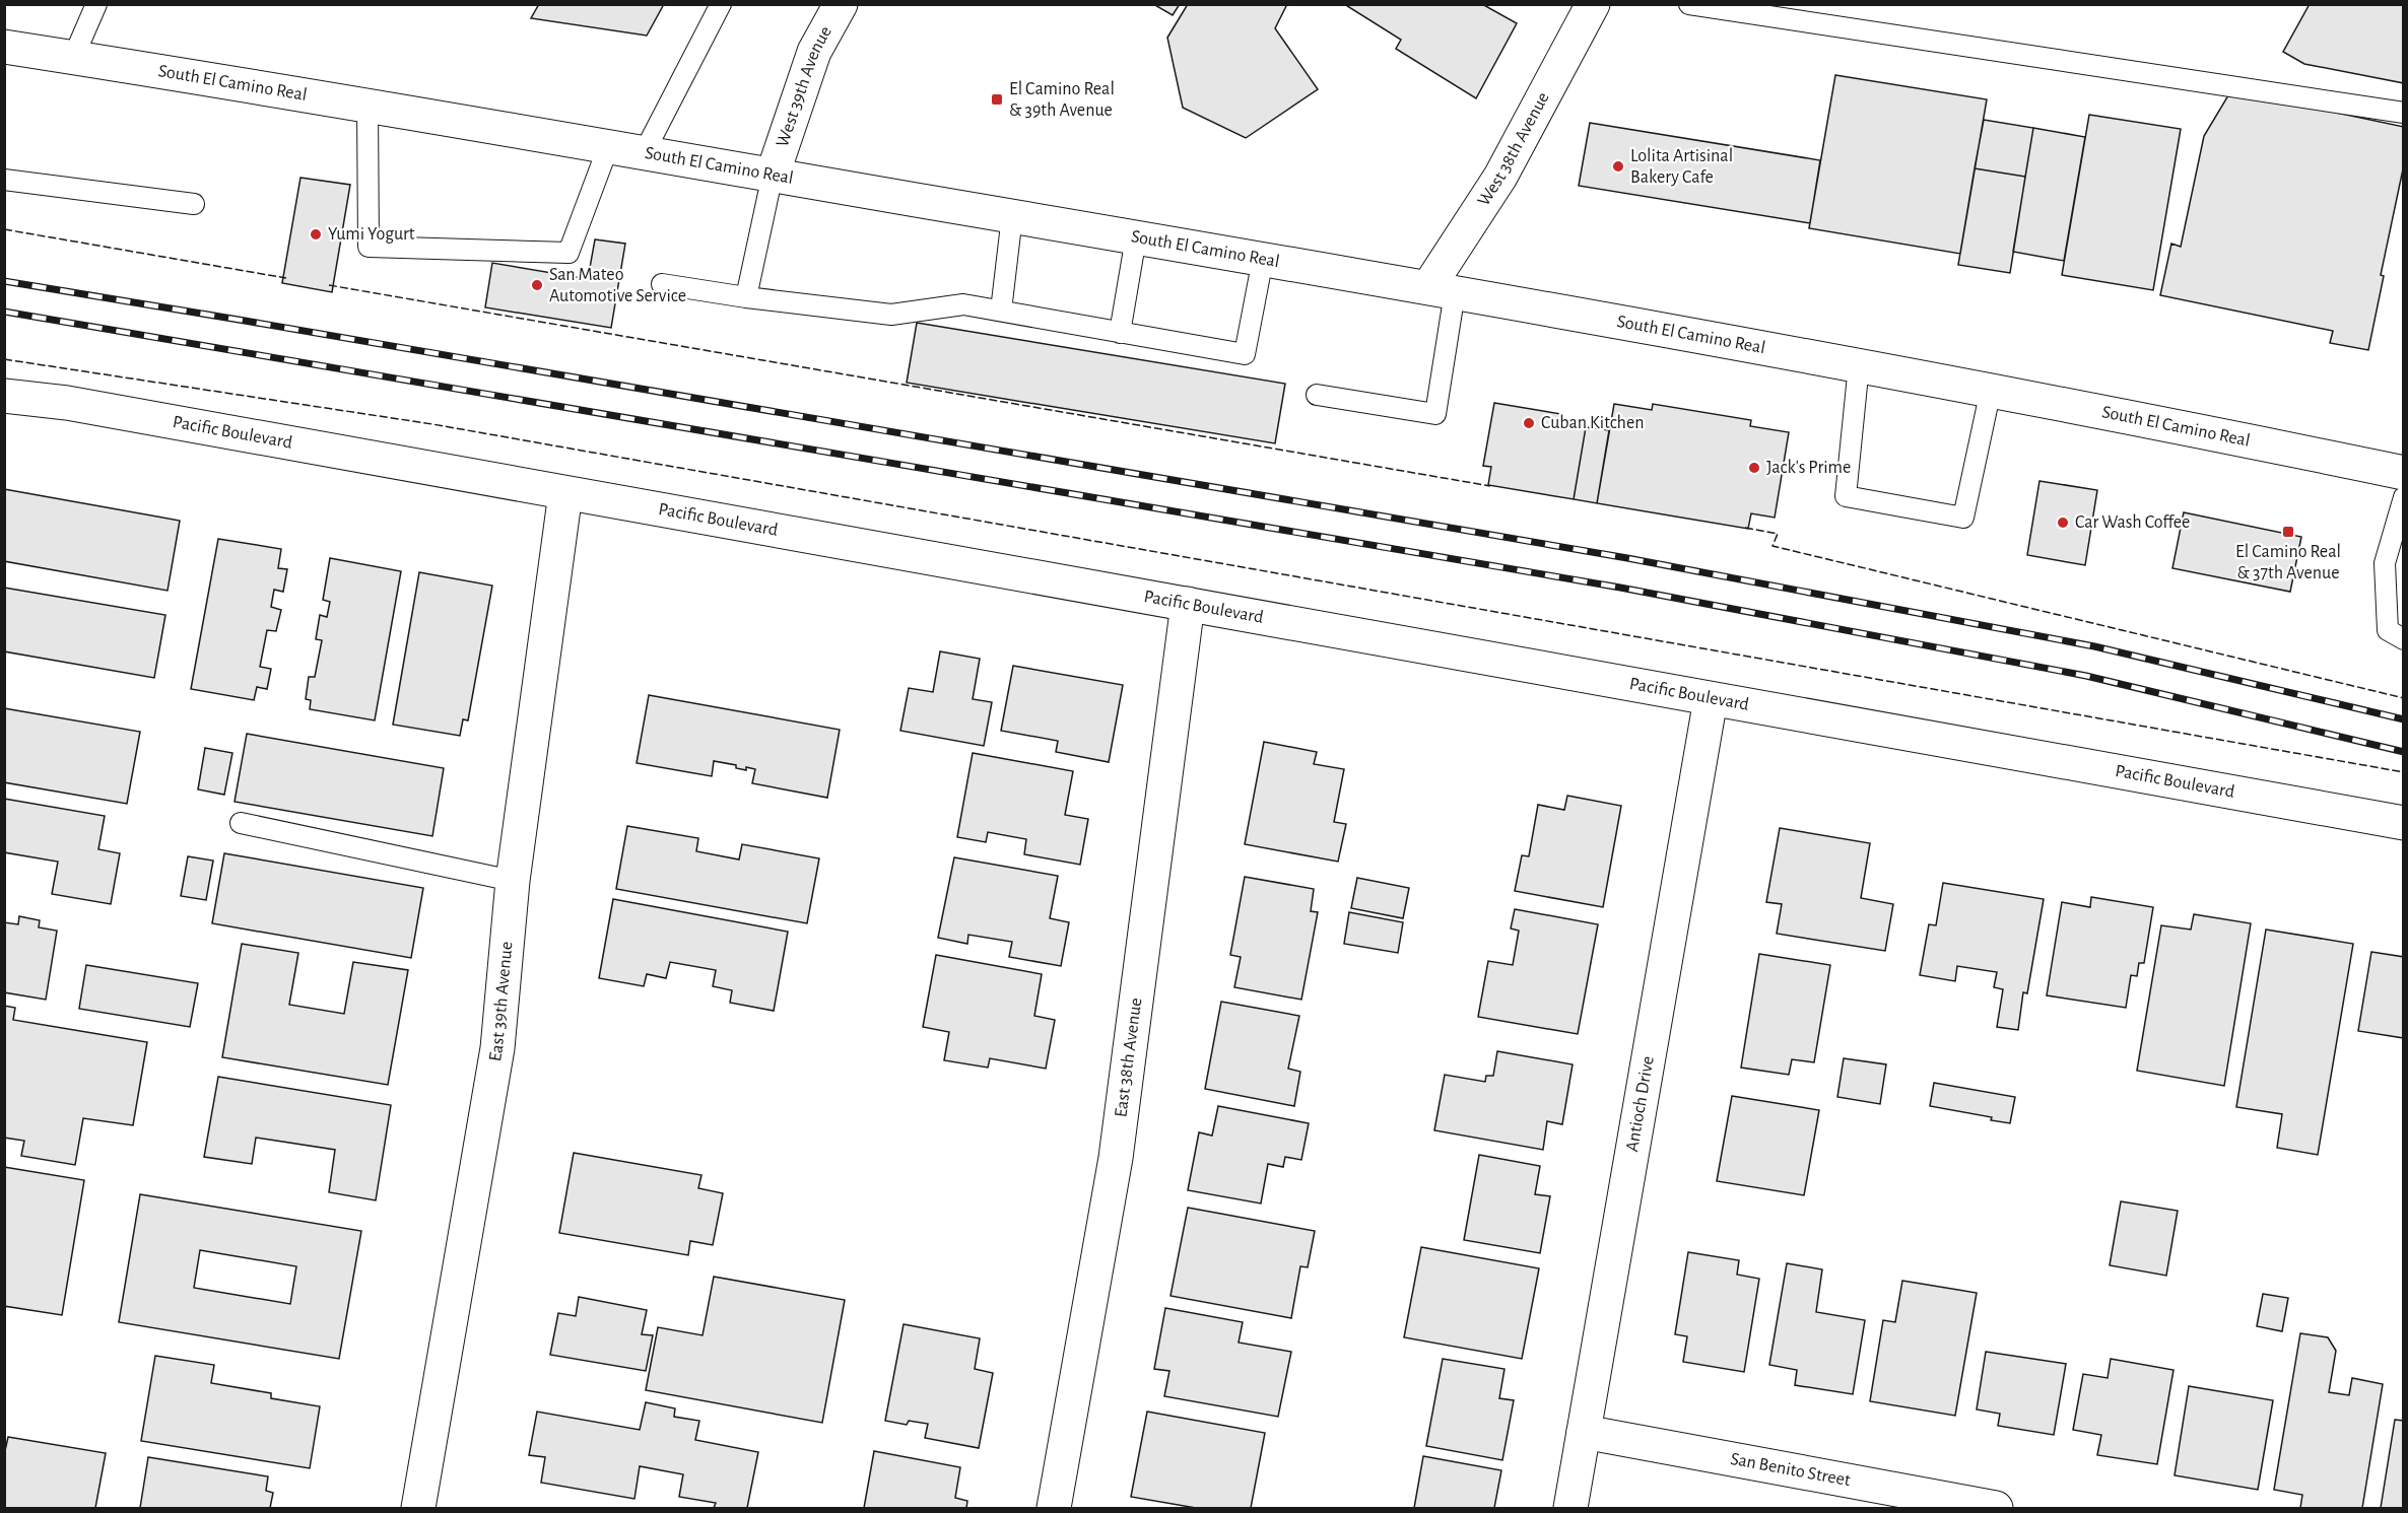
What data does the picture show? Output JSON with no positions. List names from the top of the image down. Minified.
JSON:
{"streets":{"street":["South El Camino Real","West 39th Avenue","West 38th Avenue","Pacific Boulevard","East 39th Avenue","East 38th Avenue","Antioch Drive","San Benito Street"]},"crossings":[["South El Camino Real","West 39th Avenue"],["South El Camino Real","West 38th Avenue"],["Pacific Boulevard","East 39th Avenue"],["Pacific Boulevard","East 38th Avenue"],["Pacific Boulevard","Antioch Drive"],["Antioch Drive","San Benito Street"]],"places":{"transit":["El Camino Real & 39th Avenue","El Camino Real & 37th Avenue"],"other":["Lolita Artisinal Bakery Cafe","Yumi Yogurt","San Mateo Automotive Service","Cuban Kitchen","Jack's Prime","Car Wash Coffee"]}}
